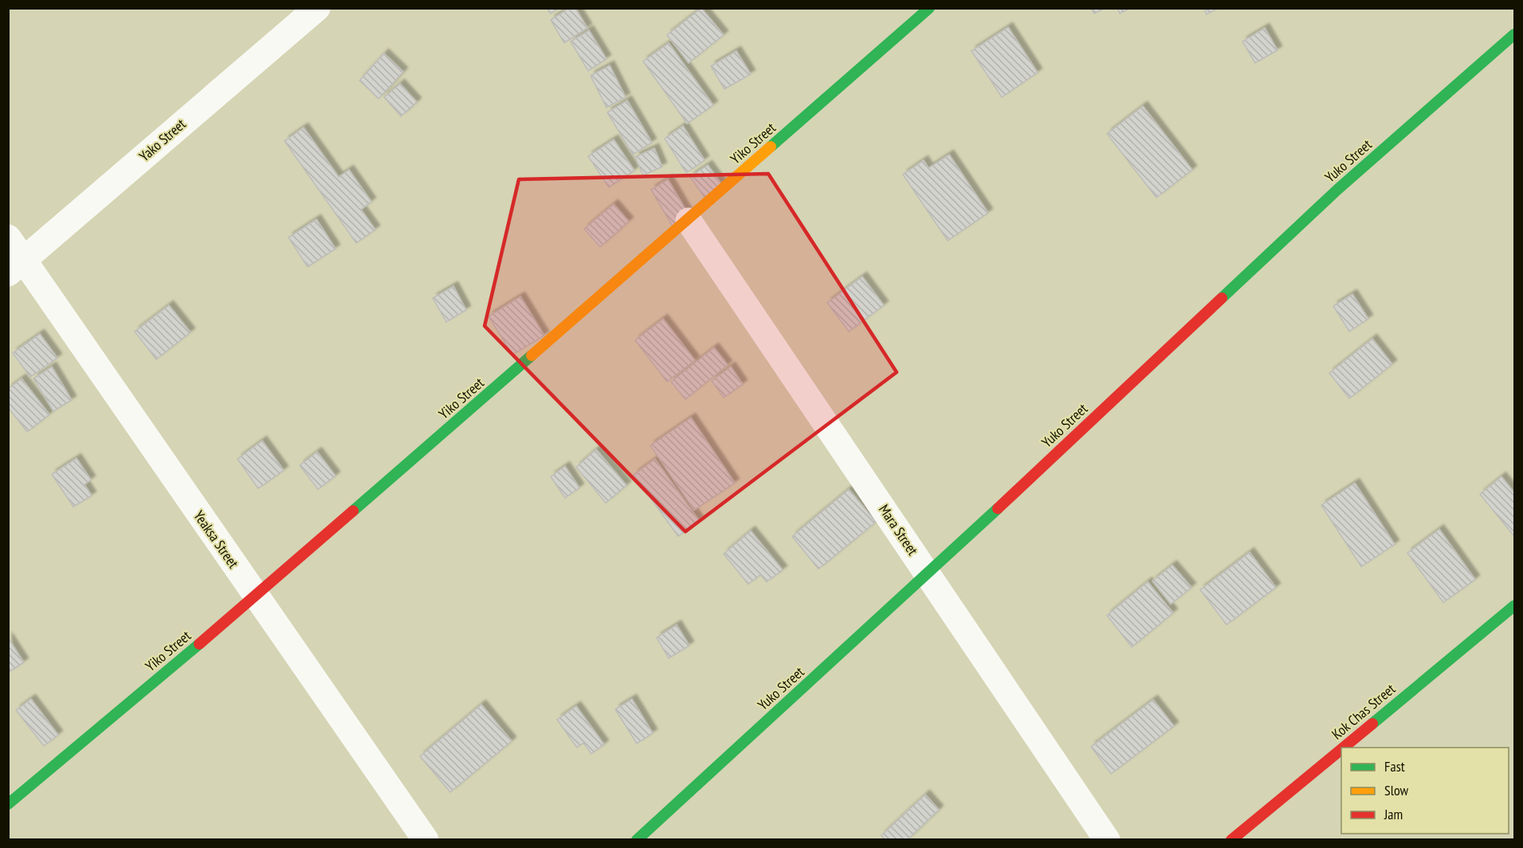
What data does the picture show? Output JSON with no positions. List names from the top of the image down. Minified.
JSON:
{"streets":{"street":["Yako Street","Yiko Street","Yuko Street","Mara Street","Yeaksa Street","Kok Chas Street"]},"crossings":[["Yako Street","Yeaksa Street"],["Yiko Street","Mara Street"],["Yiko Street","Yeaksa Street"],["Yuko Street","Mara Street"]],"legend":["Fast","Slow","Jam"]}
